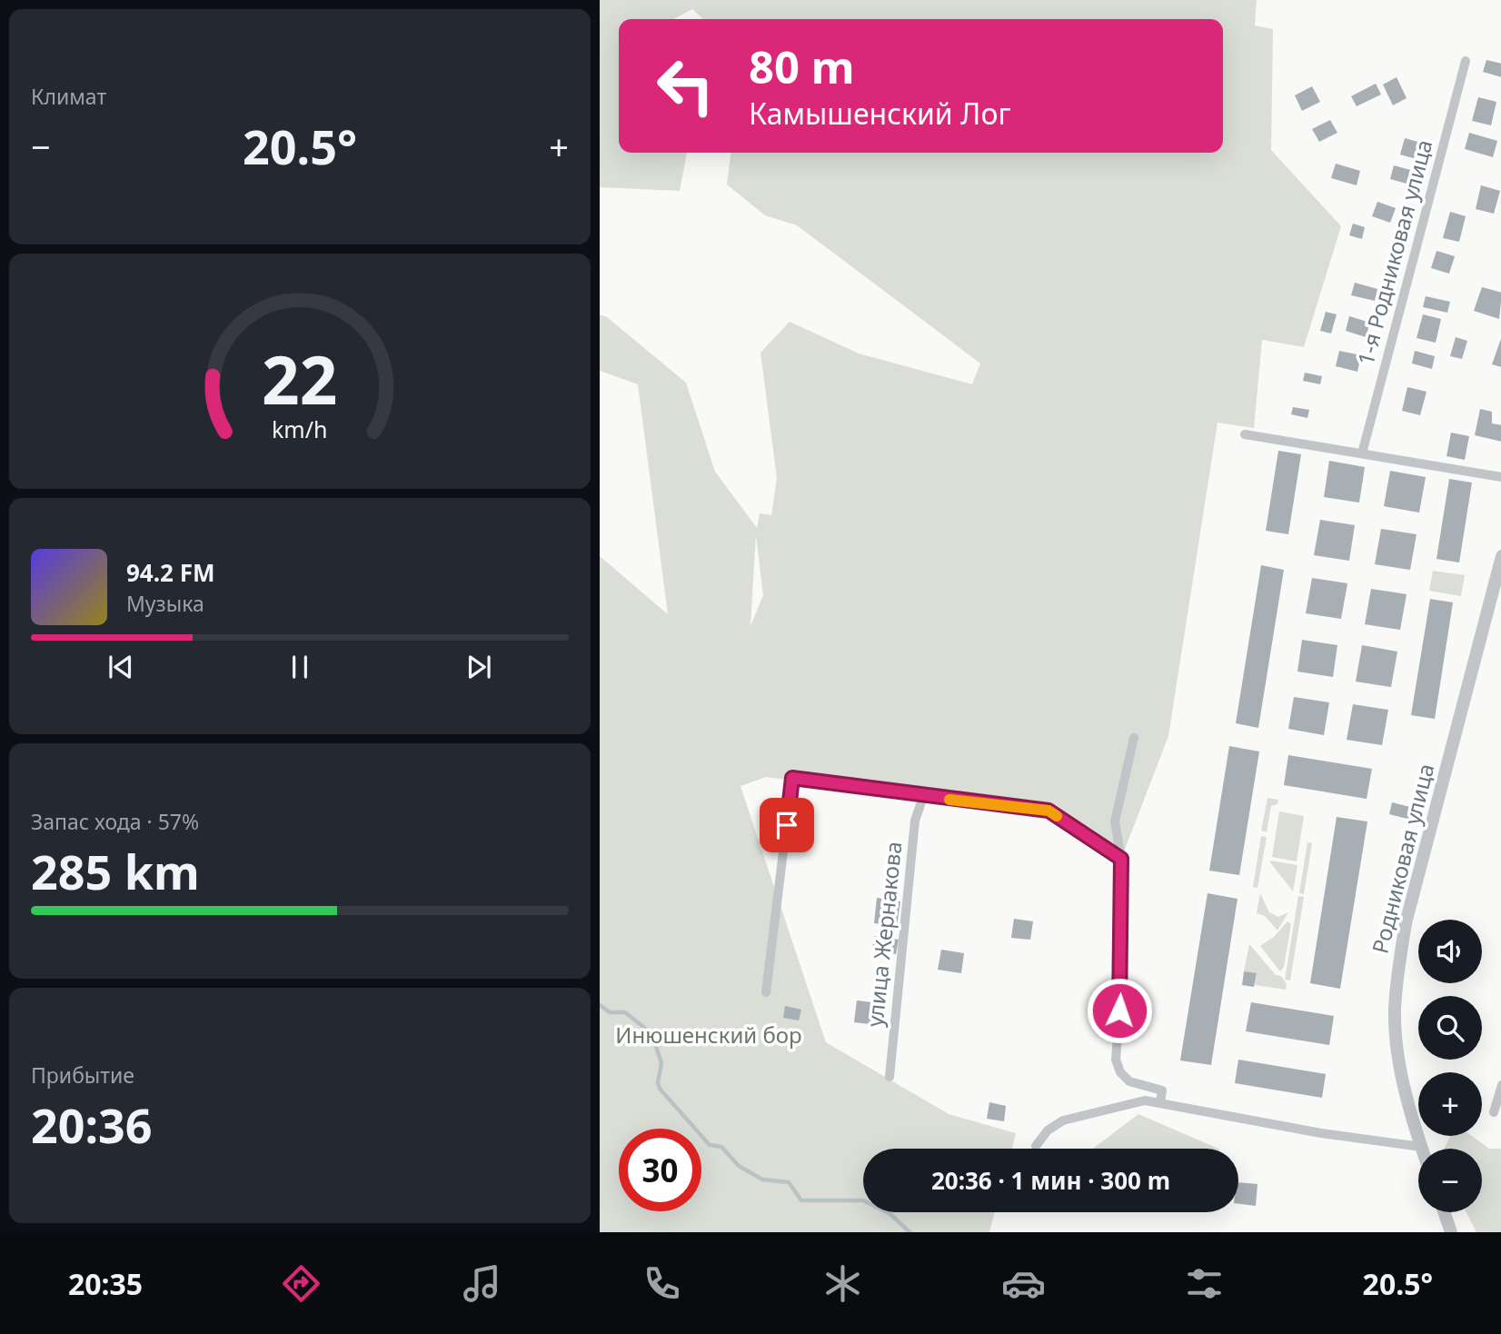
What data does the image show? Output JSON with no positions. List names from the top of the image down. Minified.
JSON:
{"streets":{"street":["1-я Родниковая улица","Родниковая улица","улица Жернакова"]},"parks":["Инюшенский бор"],"page":{"tile":["Климат",["Запас хода · 57%","285 km"],["Прибытие","20:36"]],"turn":["80 m","Камышенский Лог"],"heat":["−","20.5°","+"],"song":["94.2 FM","Музыка"],"map_buttons":["+","−"],"limit":"30","trip":"20:36 · 1 мин · 300 m","tabs":["20:35","20.5°"],"gauge":["22","km/h"]}}
